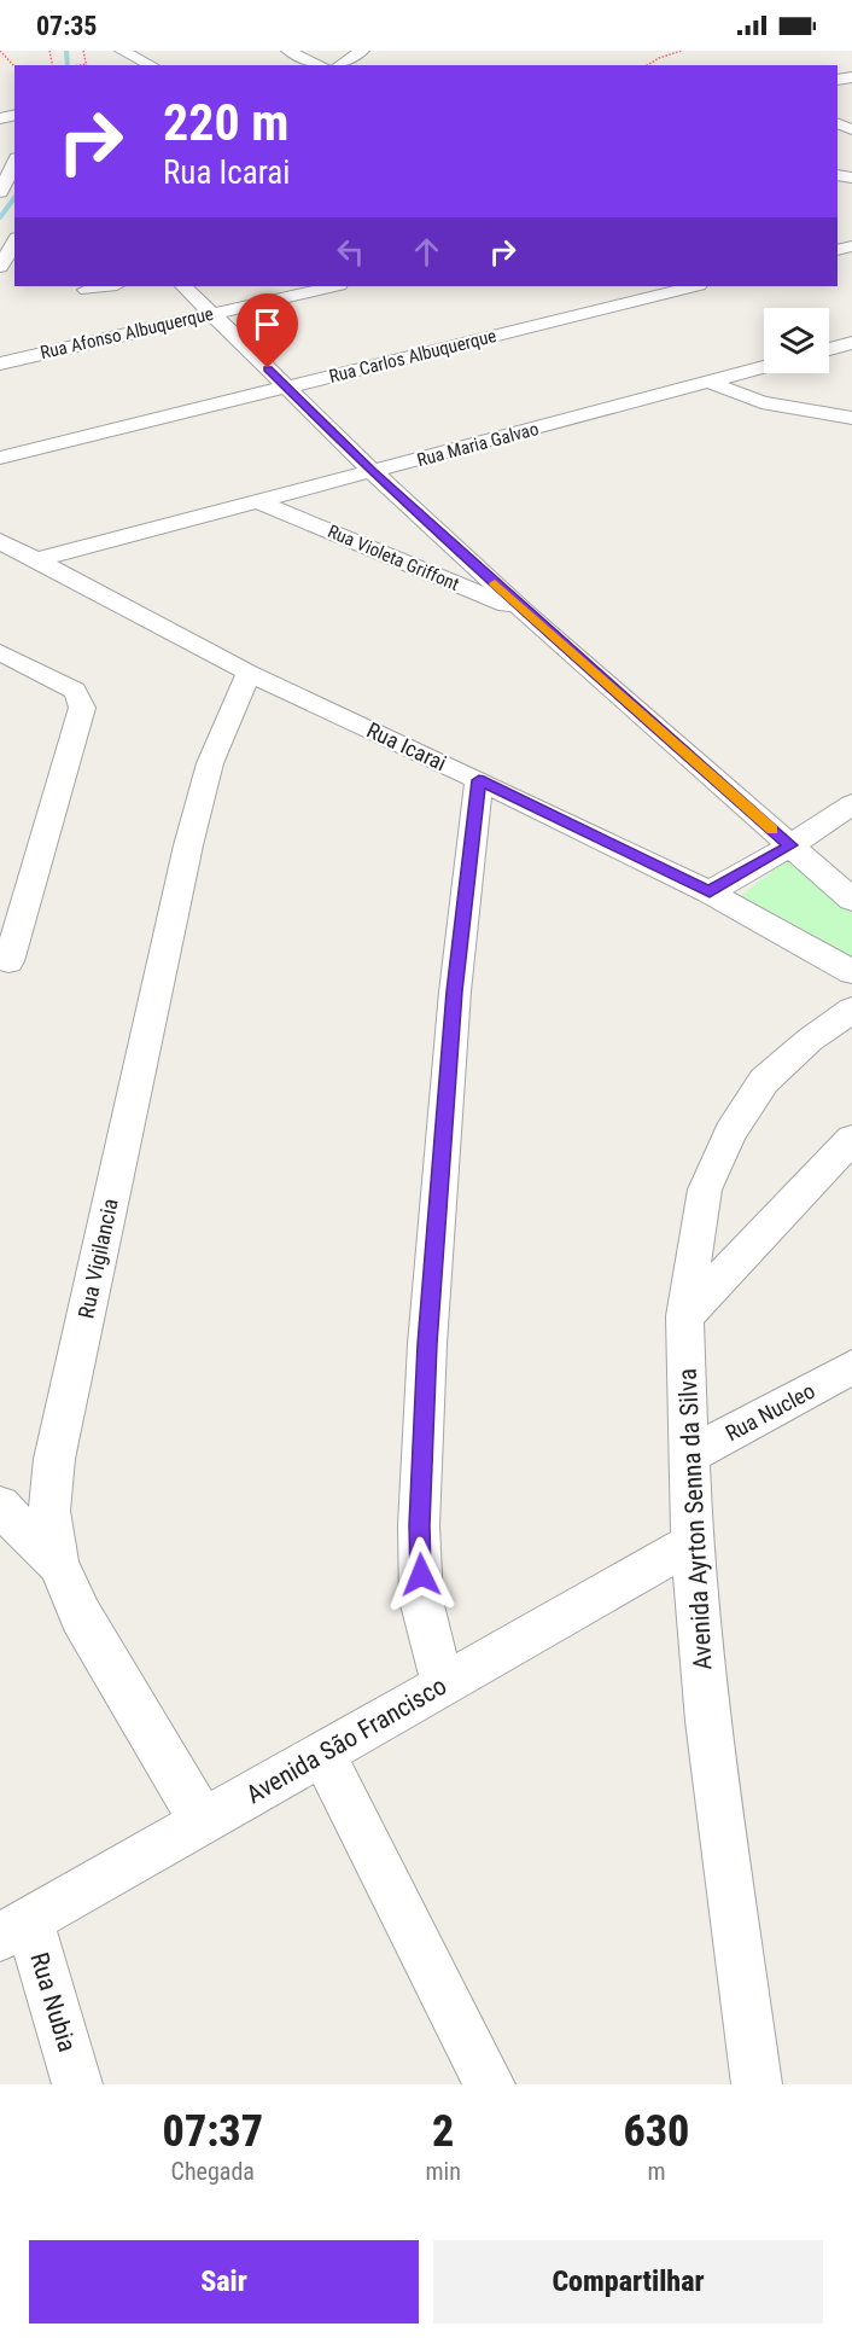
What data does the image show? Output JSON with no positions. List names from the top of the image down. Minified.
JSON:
{"streets":{"street":["Rua Afonso Albuquerque","Rua Carlos Albuquerque","Rua Maria Galvao","Rua Violeta Griffont","Rua Icarai","Rua Vigilancia","Rua Nucleo","Avenida Ayrton Senna da Silva","Avenida São Francisco","Rua Nubia"]},"crossings":[["Rua Maria Galvao","Rua Violeta Griffont"],["Rua Maria Galvao","Rua Icarai"],["Rua Icarai","Rua Vigilancia"],["Rua Vigilancia","Avenida São Francisco"],["Rua Nucleo","Avenida Ayrton Senna da Silva"],["Avenida Ayrton Senna da Silva","Avenida São Francisco"],["Avenida São Francisco","Rua Nubia"]],"page":{"status":"07:35","turn":["220 m","Rua Icarai"],"eta":["07:37","Chegada","2","min","630","m"],"buttons":["Sair","Compartilhar"]}}
